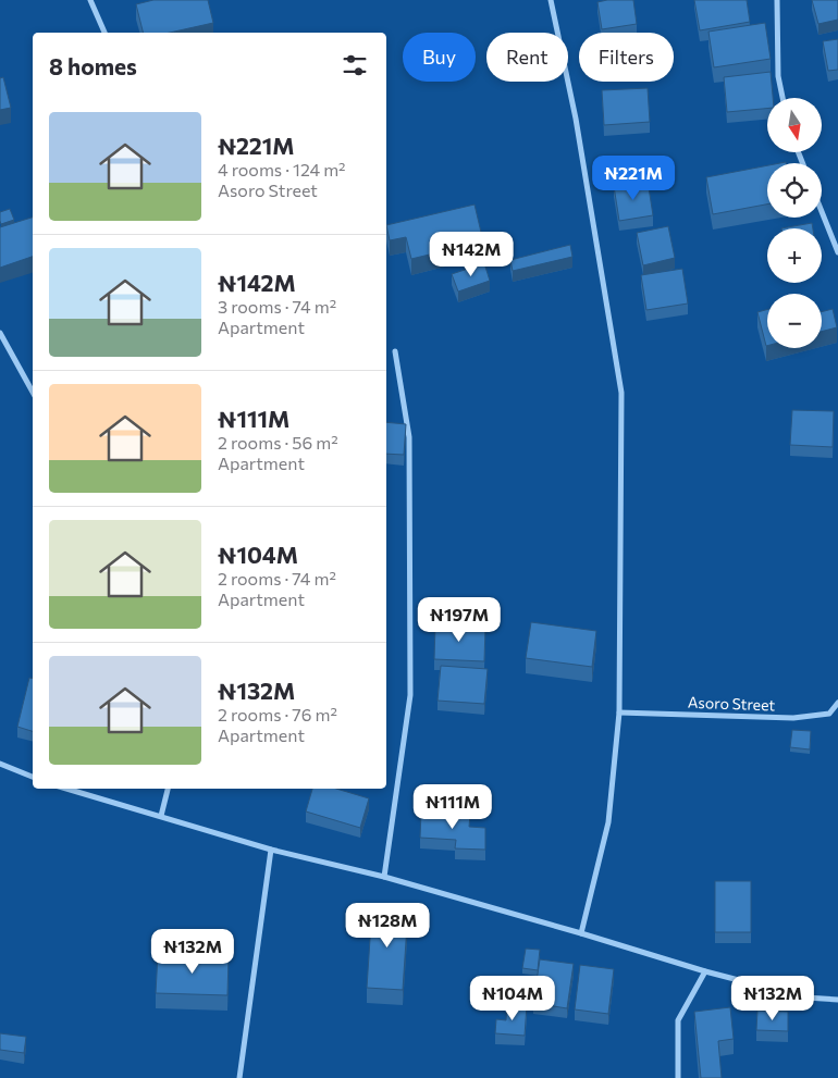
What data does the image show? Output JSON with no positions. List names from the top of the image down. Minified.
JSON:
{"streets":{"street":["Asoro Street"]},"north":"bottom","page":{"chip":["Buy","Rent","Filters"],"heading":"8 homes","map_buttons":["+","−"],"list":[{"name":"₦221M","note":"4 rooms · 124 m² · Asoro Street"},{"name":"₦142M","note":"3 rooms · 74 m² · Apartment"},{"name":"₦111M","note":"2 rooms · 56 m² · Apartment"},{"name":"₦104M","note":"2 rooms · 74 m² · Apartment"},{"name":"₦132M","note":"2 rooms · 76 m² · Apartment"}],"price":["₦221M","₦142M","₦197M","₦111M","₦128M","₦132M","₦104M","₦132M"]}}
